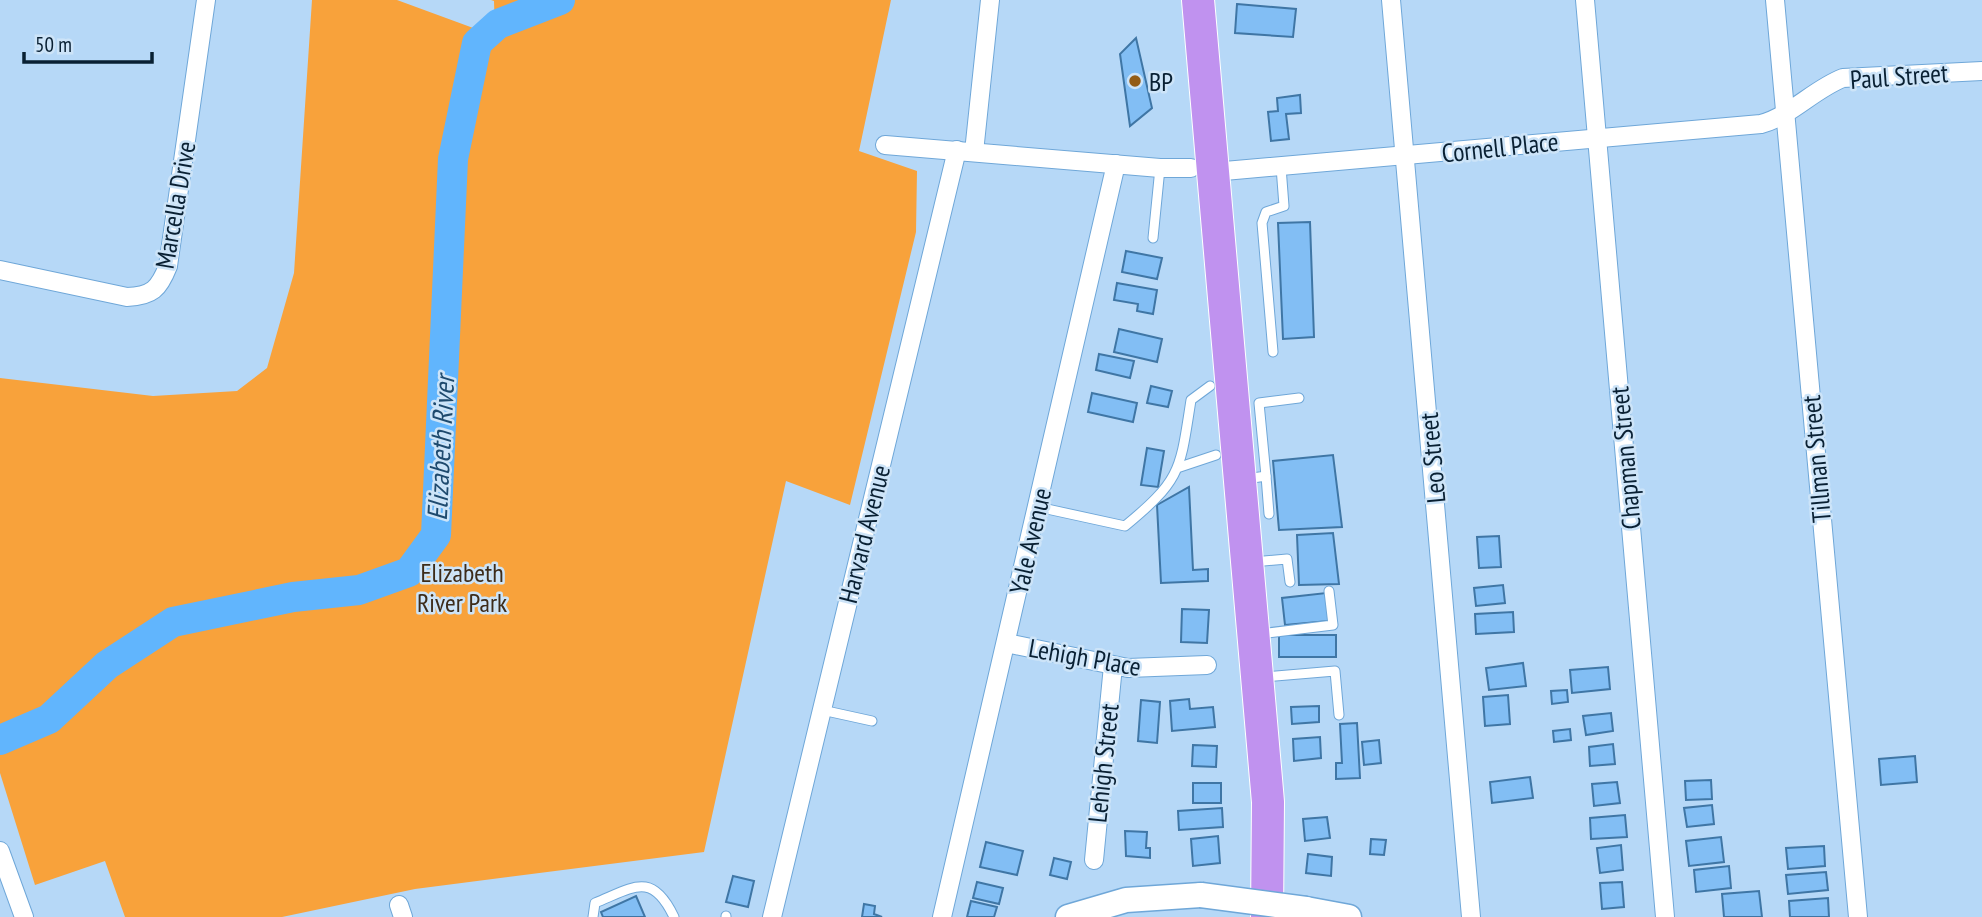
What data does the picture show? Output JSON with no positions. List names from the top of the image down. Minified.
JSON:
{"streets":{"street":["Paul Street","Cornell Place","Marcella Drive","Leo Street","Chapman Street","Tillman Street","Harvard Avenue","Yale Avenue","Lehigh Place","Lehigh Street"]},"crossings":[["Paul Street","Cornell Place"],["Paul Street","Tillman Street"],["Cornell Place","Leo Street"],["Cornell Place","Chapman Street"],["Cornell Place","Tillman Street"],["Cornell Place","Harvard Avenue"],["Cornell Place","Yale Avenue"],["Yale Avenue","Lehigh Place"],["Lehigh Place","Lehigh Street"]],"water":["Elizabeth River"],"parks":["Elizabeth River Park"],"places":["BP"],"scale_bar":"50 m"}
